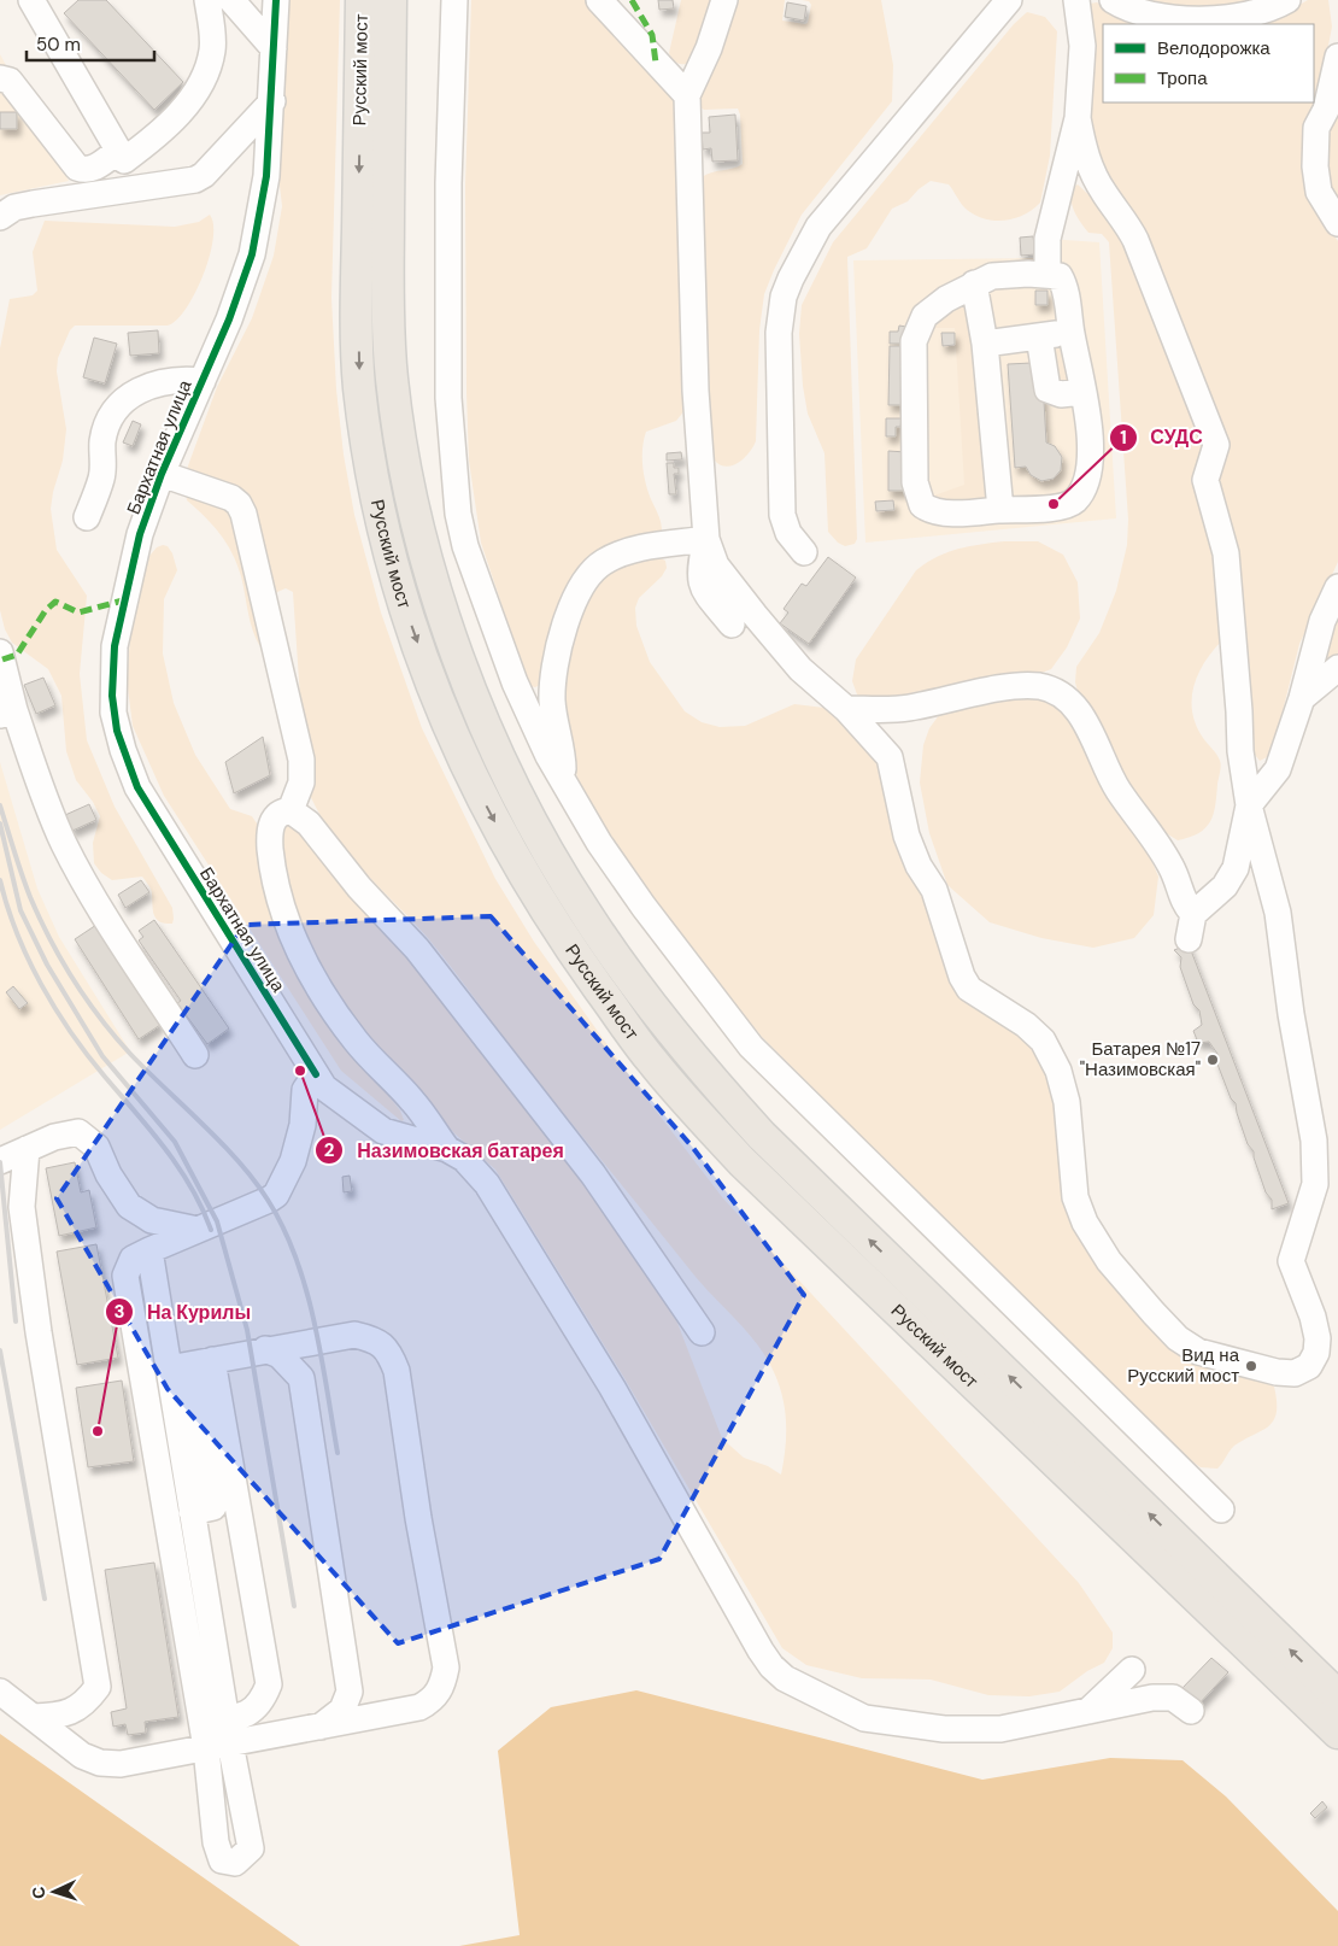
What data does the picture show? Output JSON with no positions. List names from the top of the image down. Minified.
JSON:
{"streets":{"main road":["Русский мост"],"street":["Бархатная улица"]},"places":["СУДС","Батарея №17 \"Назимовская\"","Назимовская батарея","Вид на Русский мост","На Курилы"],"legend":["Велодорожка","Тропа"],"scale_bar":"50 m","north":"left"}
